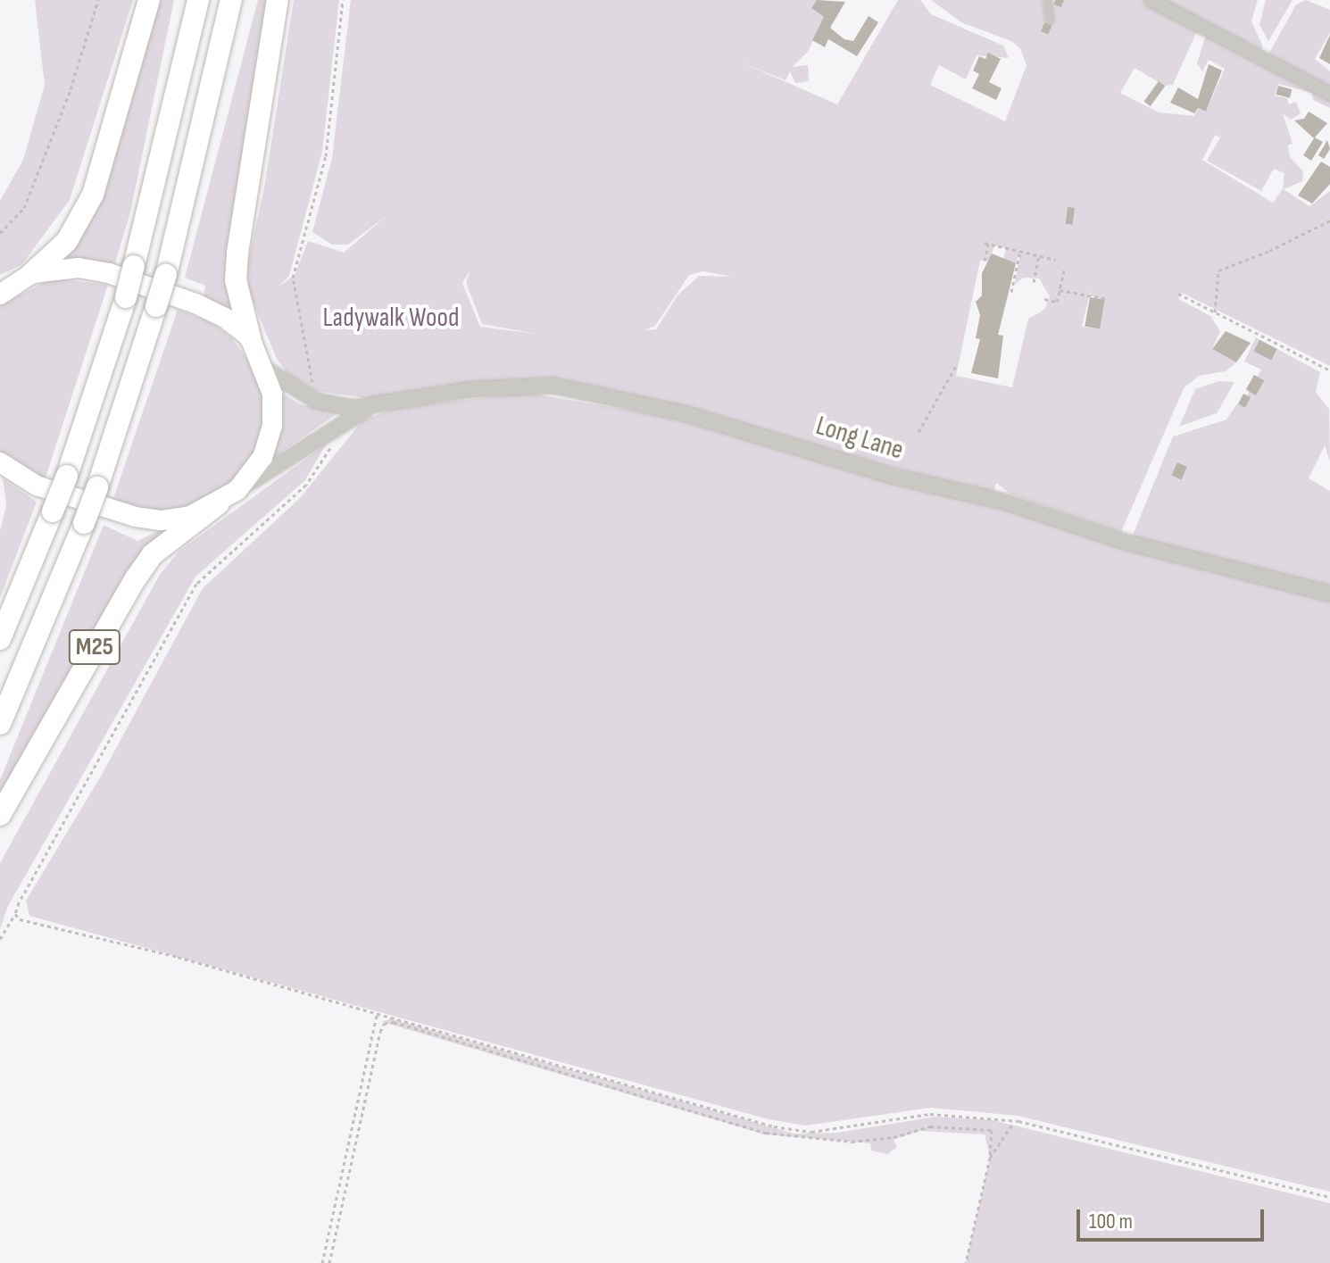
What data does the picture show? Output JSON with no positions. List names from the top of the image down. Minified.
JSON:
{"streets":{"highway":["M25"],"street":["Long Lane"]},"parks":["Ladywalk Wood"],"scale_bar":"100 m"}
